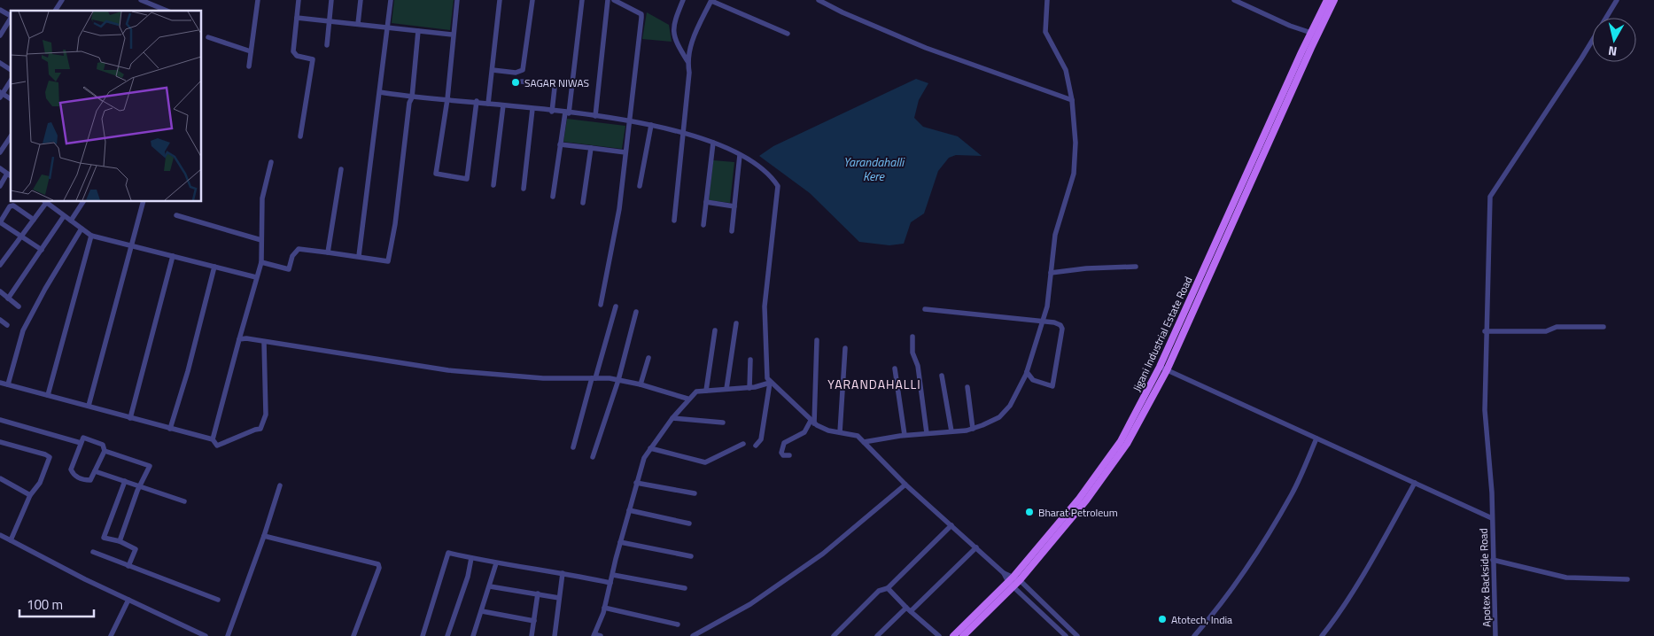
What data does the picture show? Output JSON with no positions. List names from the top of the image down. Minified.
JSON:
{"streets":{"main road":["Jigani Industrial Estate Road"],"street":["Apotex Backside Road"]},"districts":["YARANDAHALLI"],"water":["Yarandahalli Kere"],"places":["SAGAR NIWAS","Bharat Petroleum","Atotech, India"],"scale_bar":"100 m","north":"bottom"}
